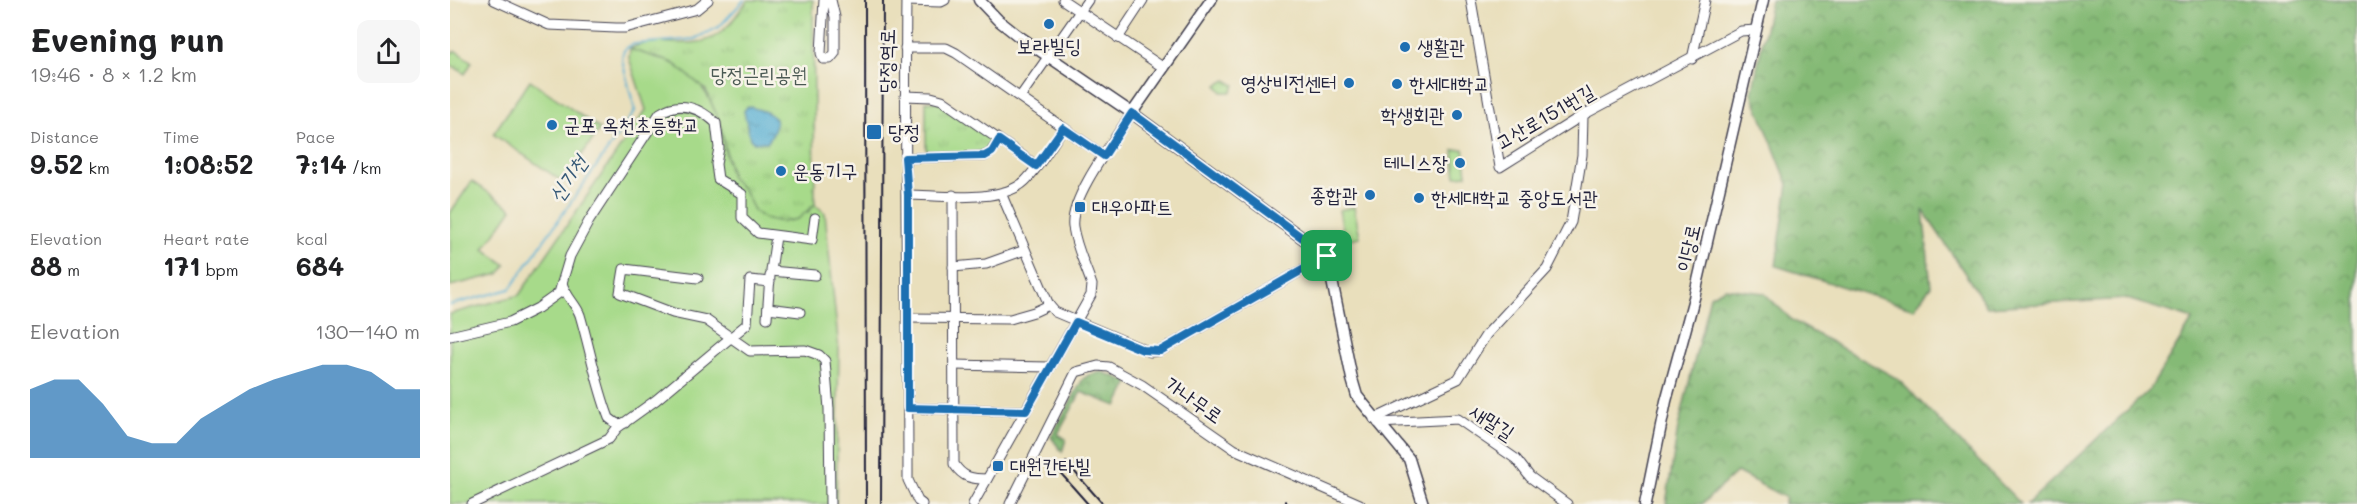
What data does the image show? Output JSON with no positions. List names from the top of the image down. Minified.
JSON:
{"streets":{"street":["당정역로","고산로151번길","이당로","가나무로","새말길"]},"crossings":[["고산로151번길","이당로"]],"water":["신기천"],"parks":["당정근린공원"],"places":{"other":["보라빌딩","생활관","영상비전센터","한세대학교","학생회관","군포 옥천초등학교","테니스장","운동기구","종합관","한세대학교 중앙도서관"],"transit":["당정","대우아파트","대원칸타빌"]},"page":{"heading":["Evening run","19:46 · 8 × 1.2 km"],"stats":[["Distance","9.52 km"],["Time","1:08:52"],["Pace","7:14 /km"],["Elevation","88 m"],["Heart rate","171 bpm"],["kcal","684"]],"chart":["Elevation","130–140 m"]}}
